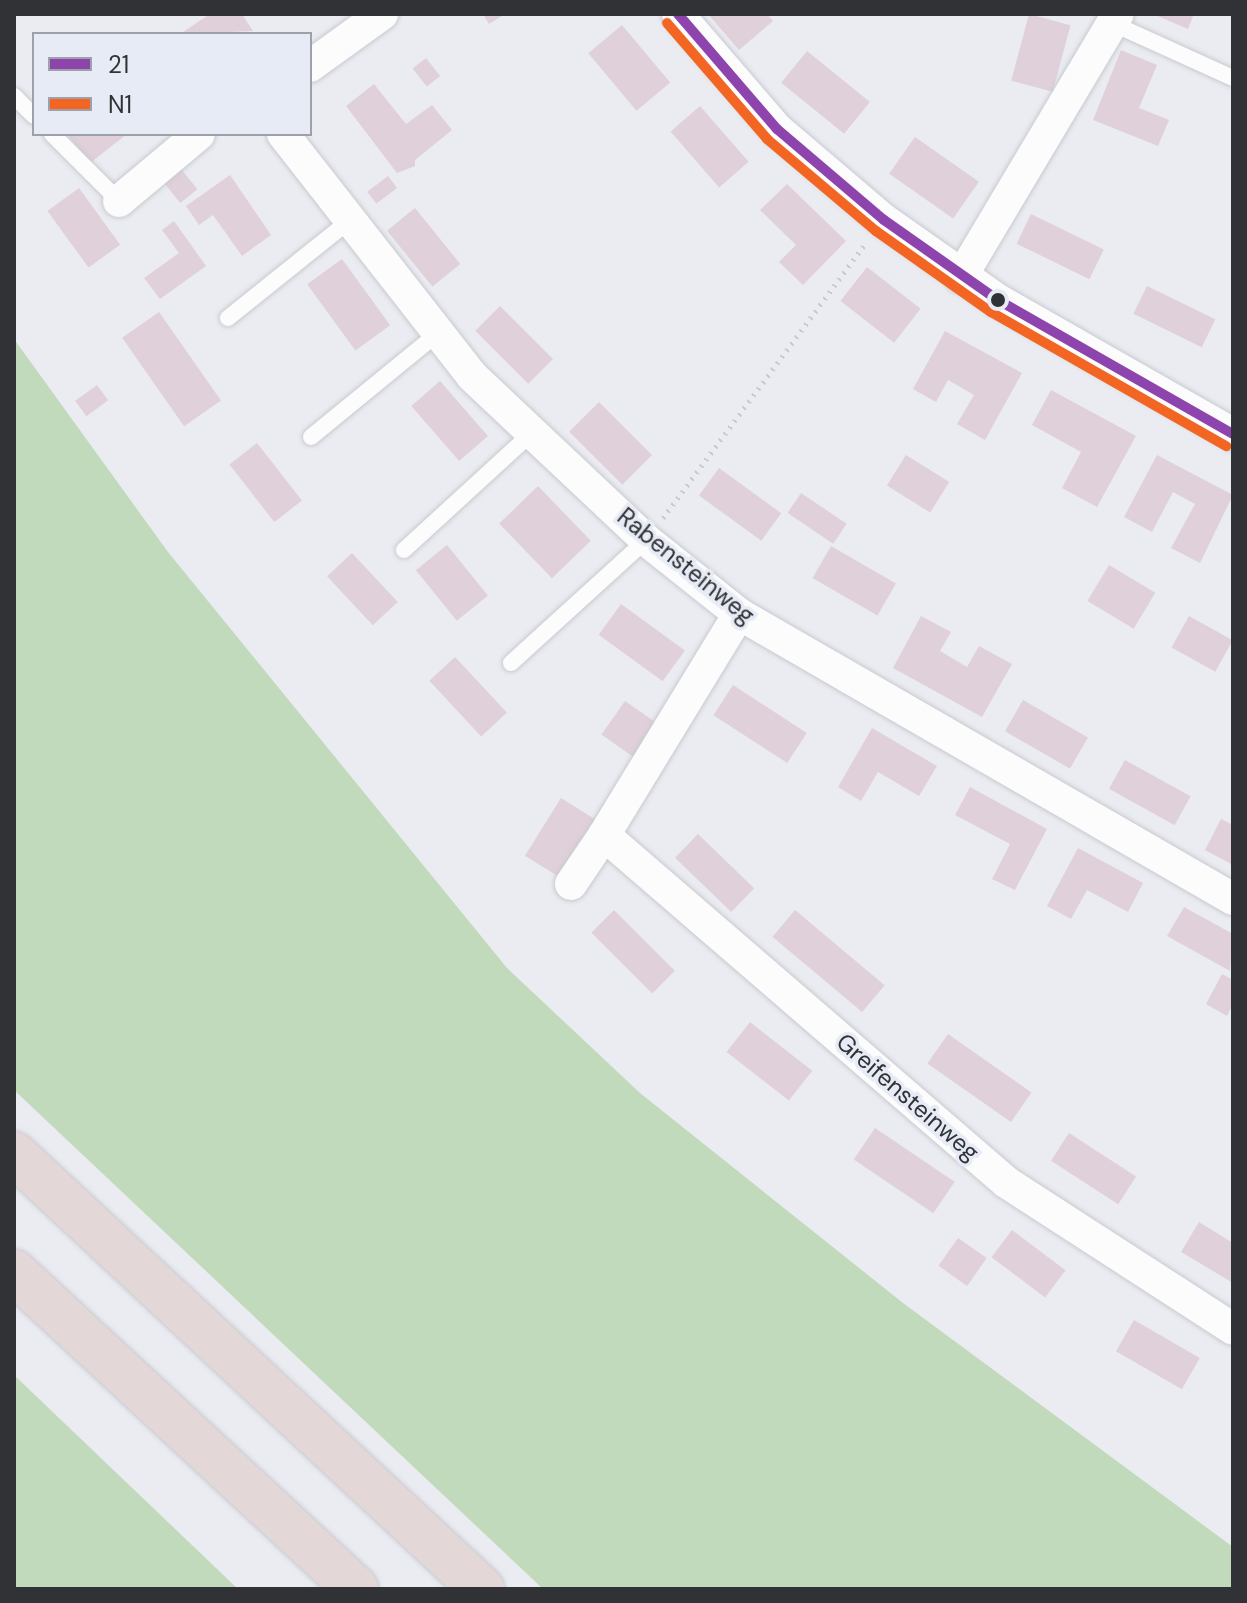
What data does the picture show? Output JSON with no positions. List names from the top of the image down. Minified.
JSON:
{"streets":{"street":["Rabensteinweg","Greifensteinweg"]},"lines":["transit line 21","transit line N1"],"legend":["21","N1"]}
